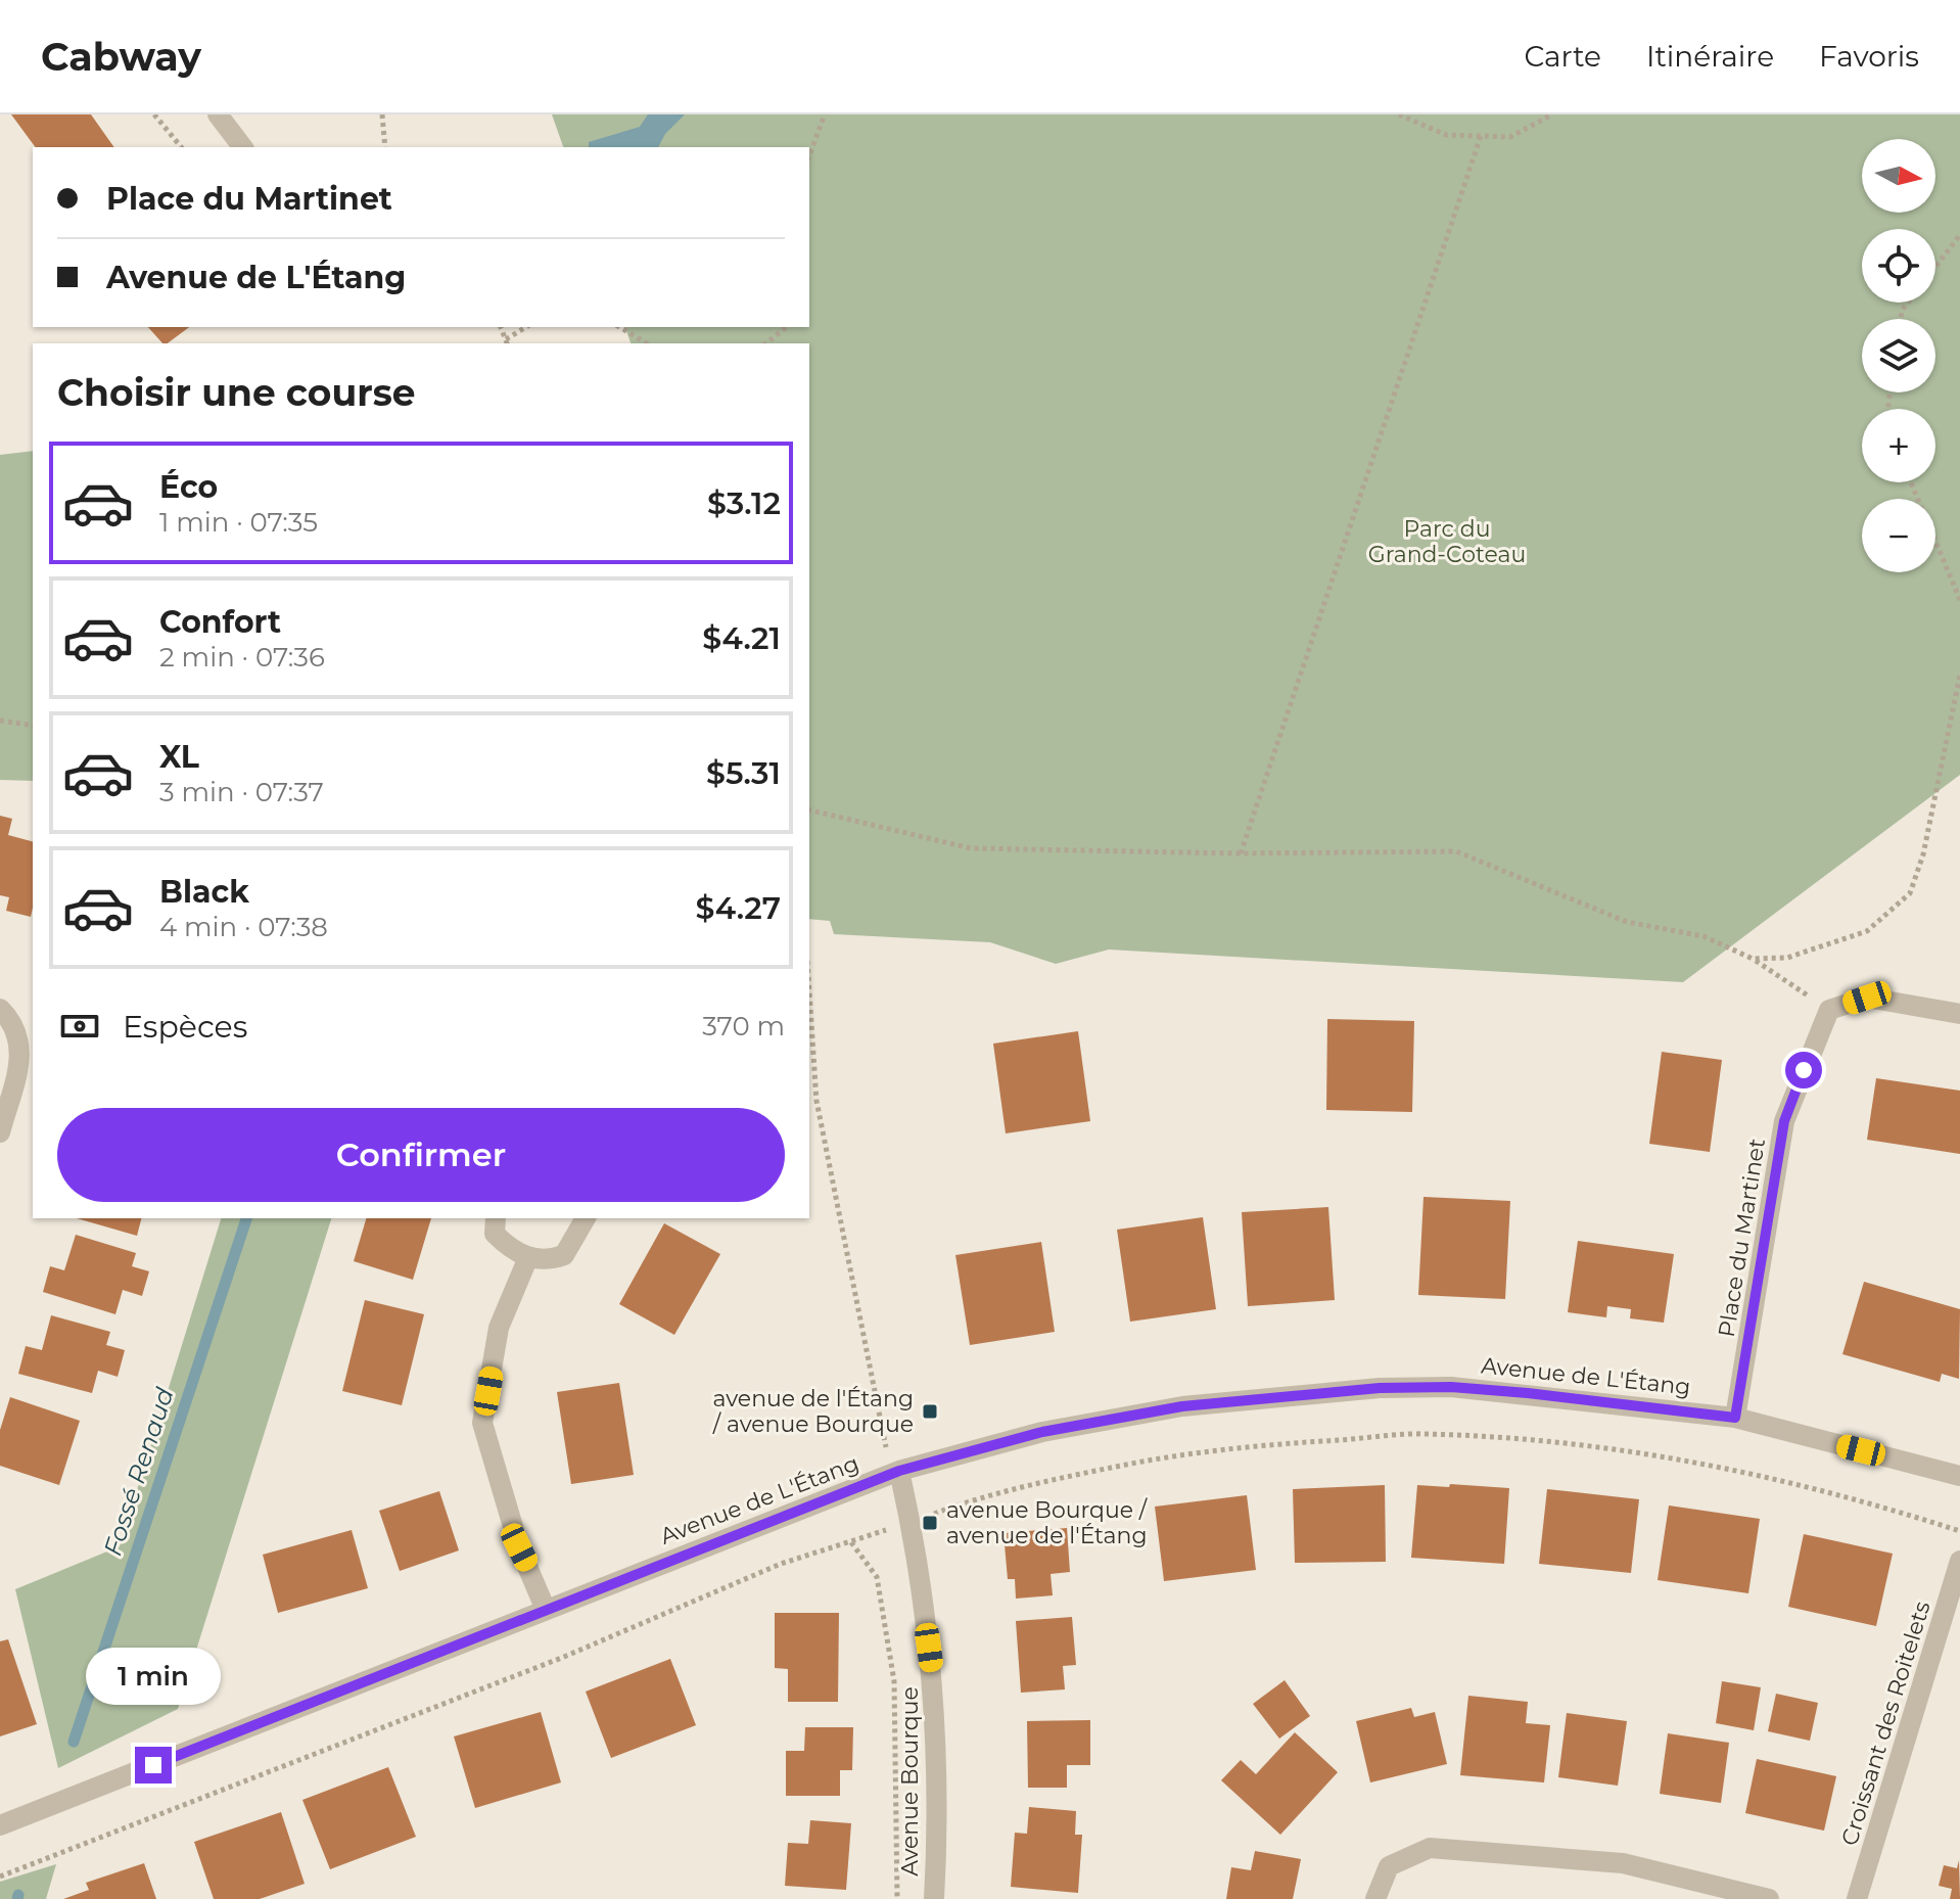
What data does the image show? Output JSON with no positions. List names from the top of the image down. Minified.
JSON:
{"streets":{"street":["Place du Martinet","Avenue de L'Étang","Croissant des Roitelets","Avenue Bourque"]},"crossings":[["Place du Martinet","Avenue de L'Étang"],["Avenue de L'Étang","Avenue Bourque"]],"water":["Fossé Renaud"],"parks":["Parc du Grand-Coteau"],"places":{"transit":["avenue de l'Étang / avenue Bourque","avenue Bourque / avenue de l'Étang"]},"north":"right","page":{"header":"Cabway","nav":["Carte","Itinéraire","Favoris"],"map_buttons":["+","−"],"banner":["Place du Martinet","Avenue de L'Étang"],"heading":"Choisir une course","list":[{"name":"Éco","note":"1 min · 07:35","value":"$3.12"},{"name":"Confort","note":"2 min · 07:36","value":"$4.21"},{"name":"XL","note":"3 min · 07:37","value":"$5.31"},{"name":"Black","note":"4 min · 07:38","value":"$4.27"}],"pay":["Espèces","370 m"],"buttons":"Confirmer","bubble":"1 min"}}
